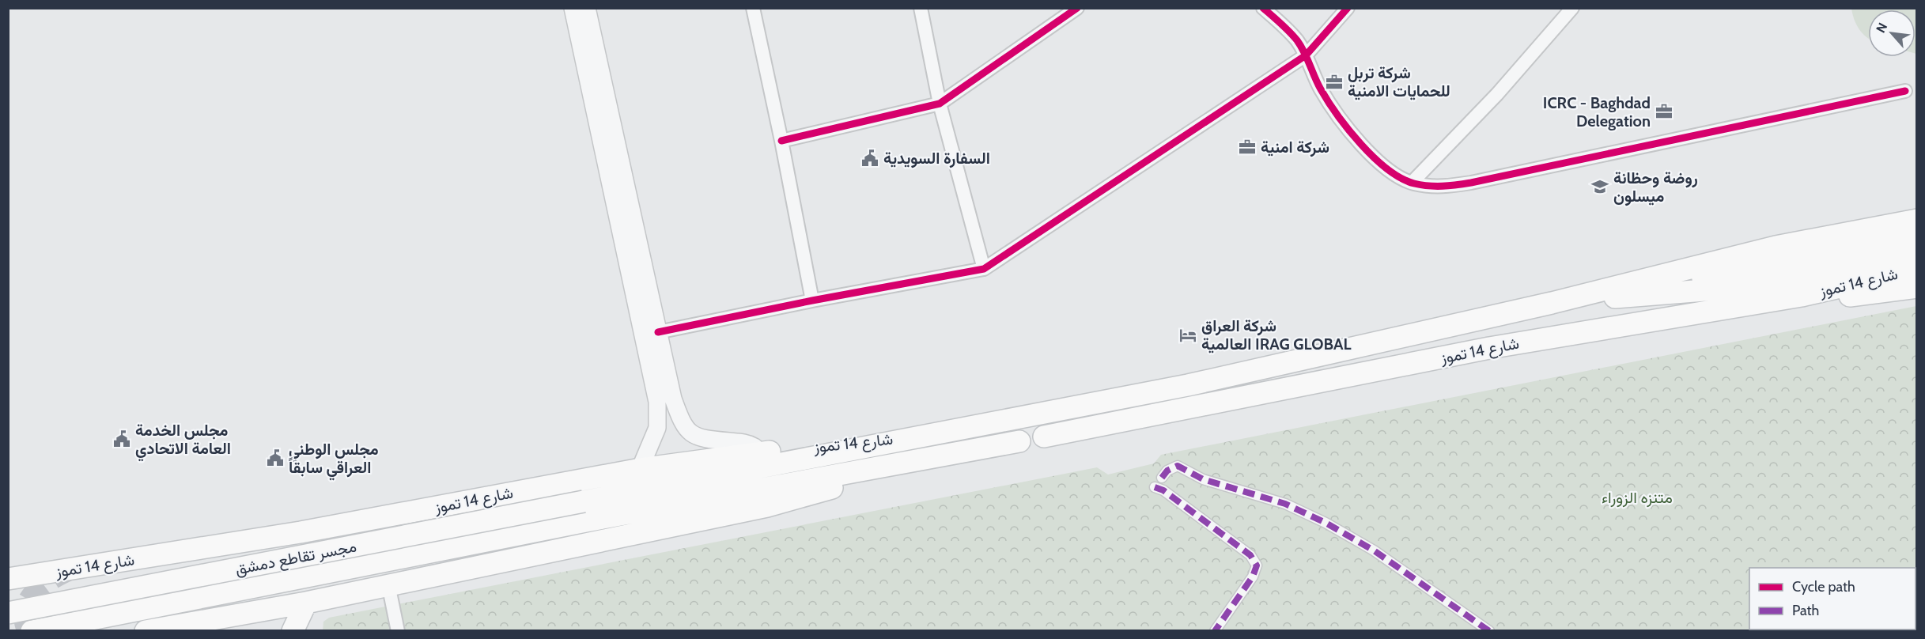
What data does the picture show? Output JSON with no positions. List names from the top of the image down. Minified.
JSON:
{"streets":{"main road":["شارع 14 تموز","مجسر تقاطع دمشق"]},"crossings":[["شارع 14 تموز","مجسر تقاطع دمشق"]],"parks":["متنزه الزوراء"],"places":{"office":["شركة تربل للحمايات الامنية","ICRC - Baghdad Delegation","شركة امنية"],"public building":["السفارة السويدية","مجلس الخدمة العامة الاتحادي","مجلس الوطني العراقي سابقاً"],"school or university":["روضة وحظانة ميسلون"],"hotel":["شركة العراق العالمية IRAG GLOBAL"]},"legend":["Cycle path","Path"],"north":"top left"}
